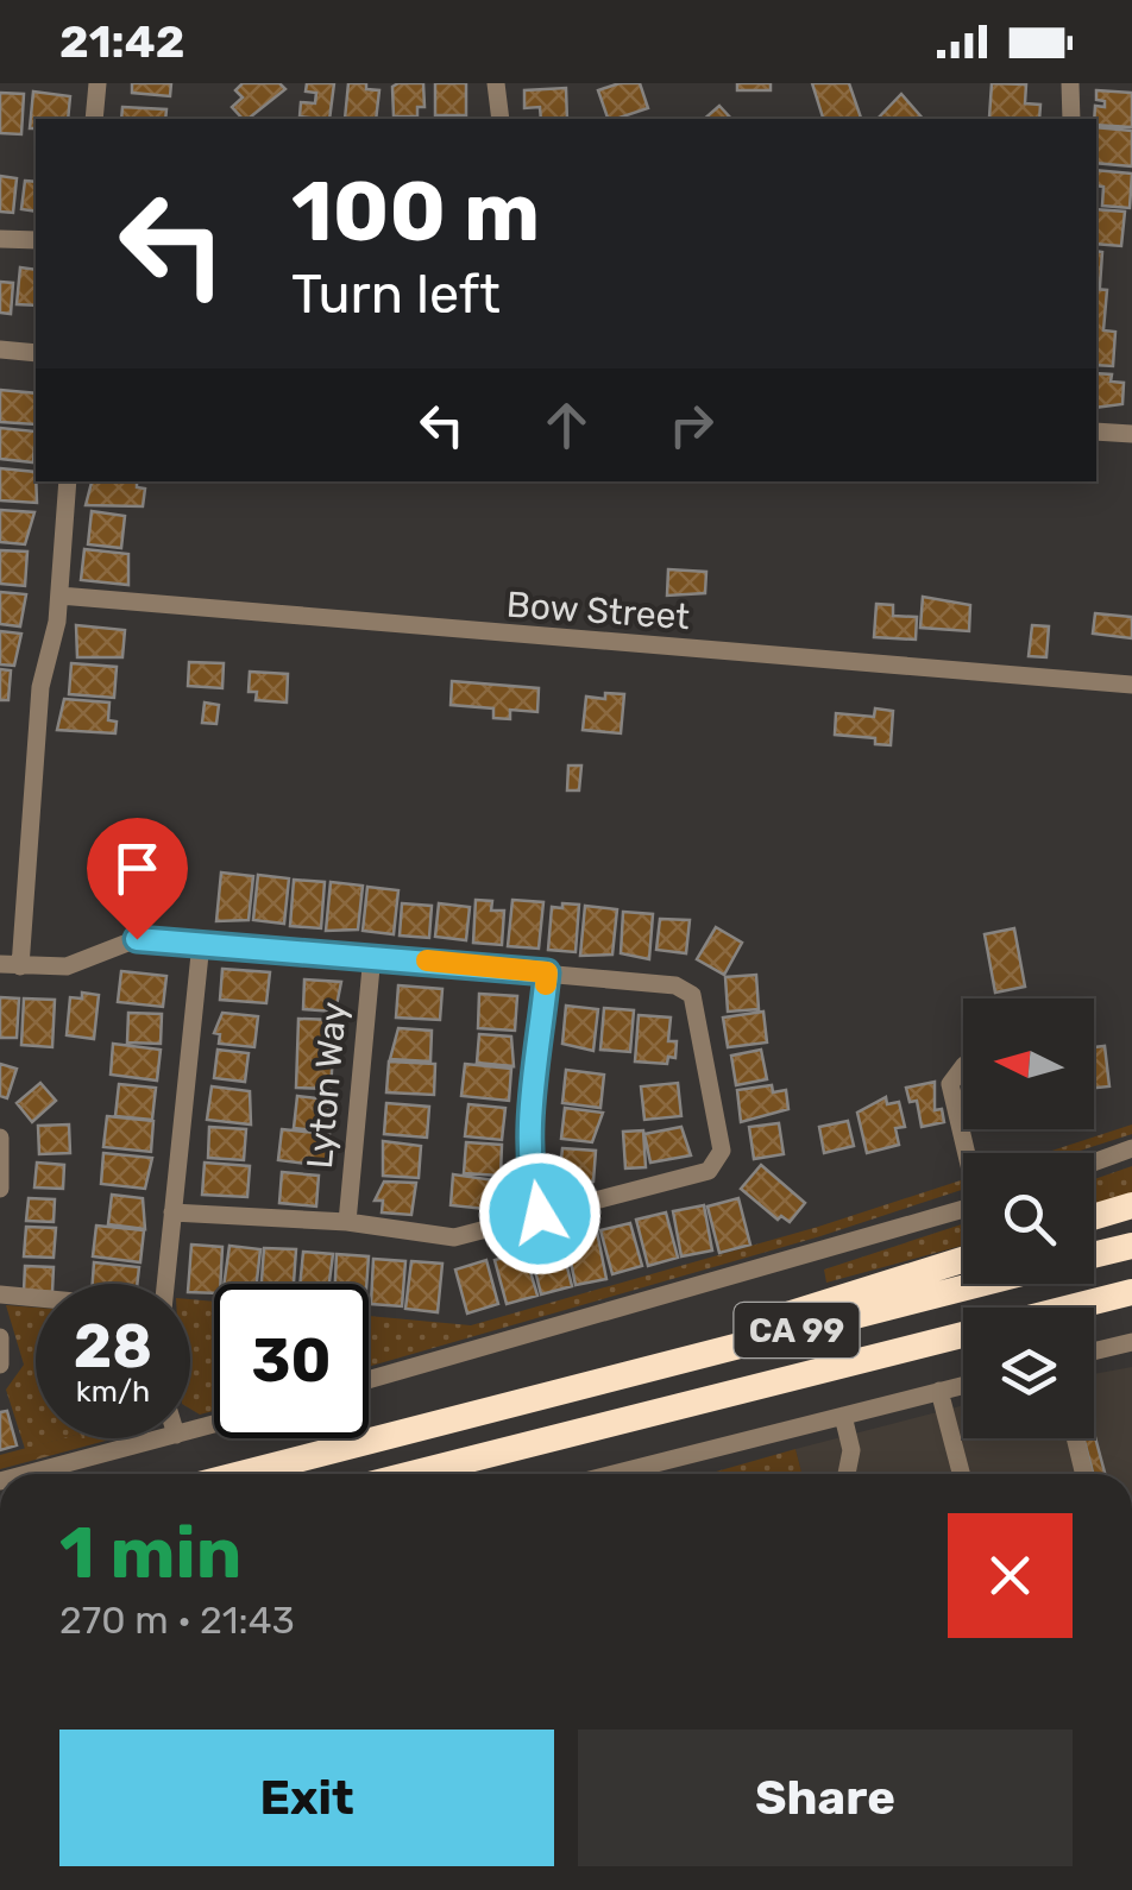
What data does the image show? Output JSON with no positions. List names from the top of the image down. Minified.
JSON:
{"streets":{"highway":["CA 99"],"street":["Bow Street","Lyton Way"]},"north":"left","page":{"status":"21:42","turn":["100 m","Turn left"],"speed":"28 km/h","limit":"30","heading":["1 min","270 m · 21:43"],"buttons":["Exit","Share"]}}
